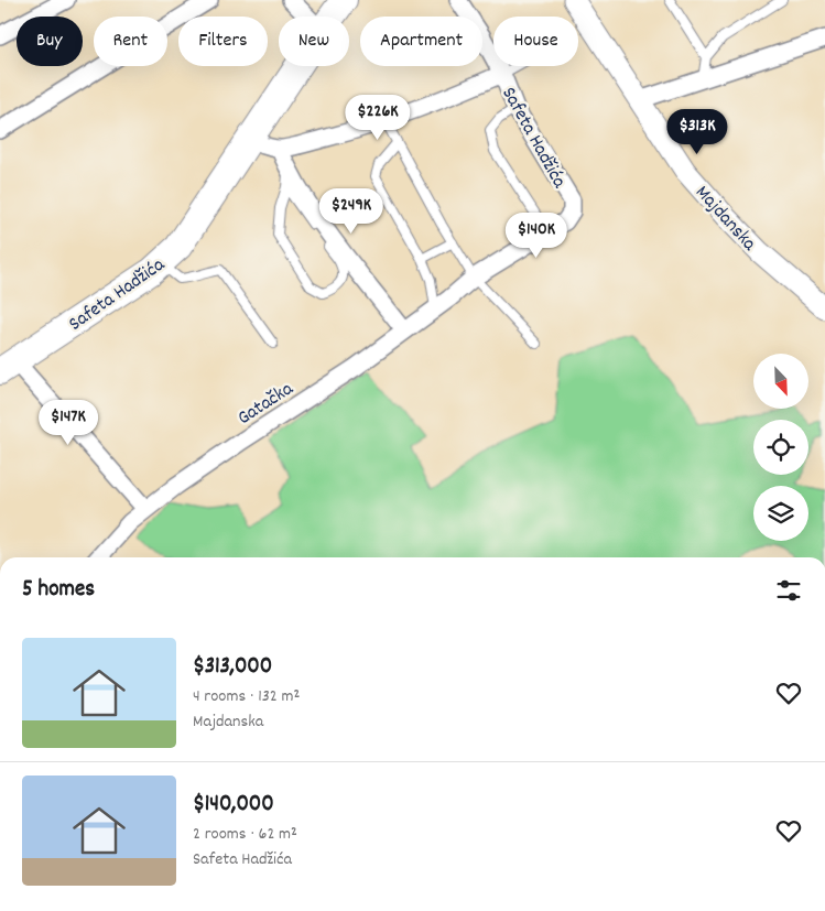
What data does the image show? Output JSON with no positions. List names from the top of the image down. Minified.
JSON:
{"streets":{"main road":["Safeta Hadžića"],"street":["Majdanska","Gatačka"]},"crossings":[["Safeta Hadžića","Gatačka"]],"north":"bottom right","page":{"chip":["Buy","Rent","Filters","New","Apartment","House"],"price":["$226K","$313K","$249K","$140K","$147K"],"heading":"5 homes","list":[{"name":"$313,000","note":"4 rooms · 132 m² · Majdanska"},{"name":"$140,000","note":"2 rooms · 62 m² · Safeta Hadžića"}]}}
